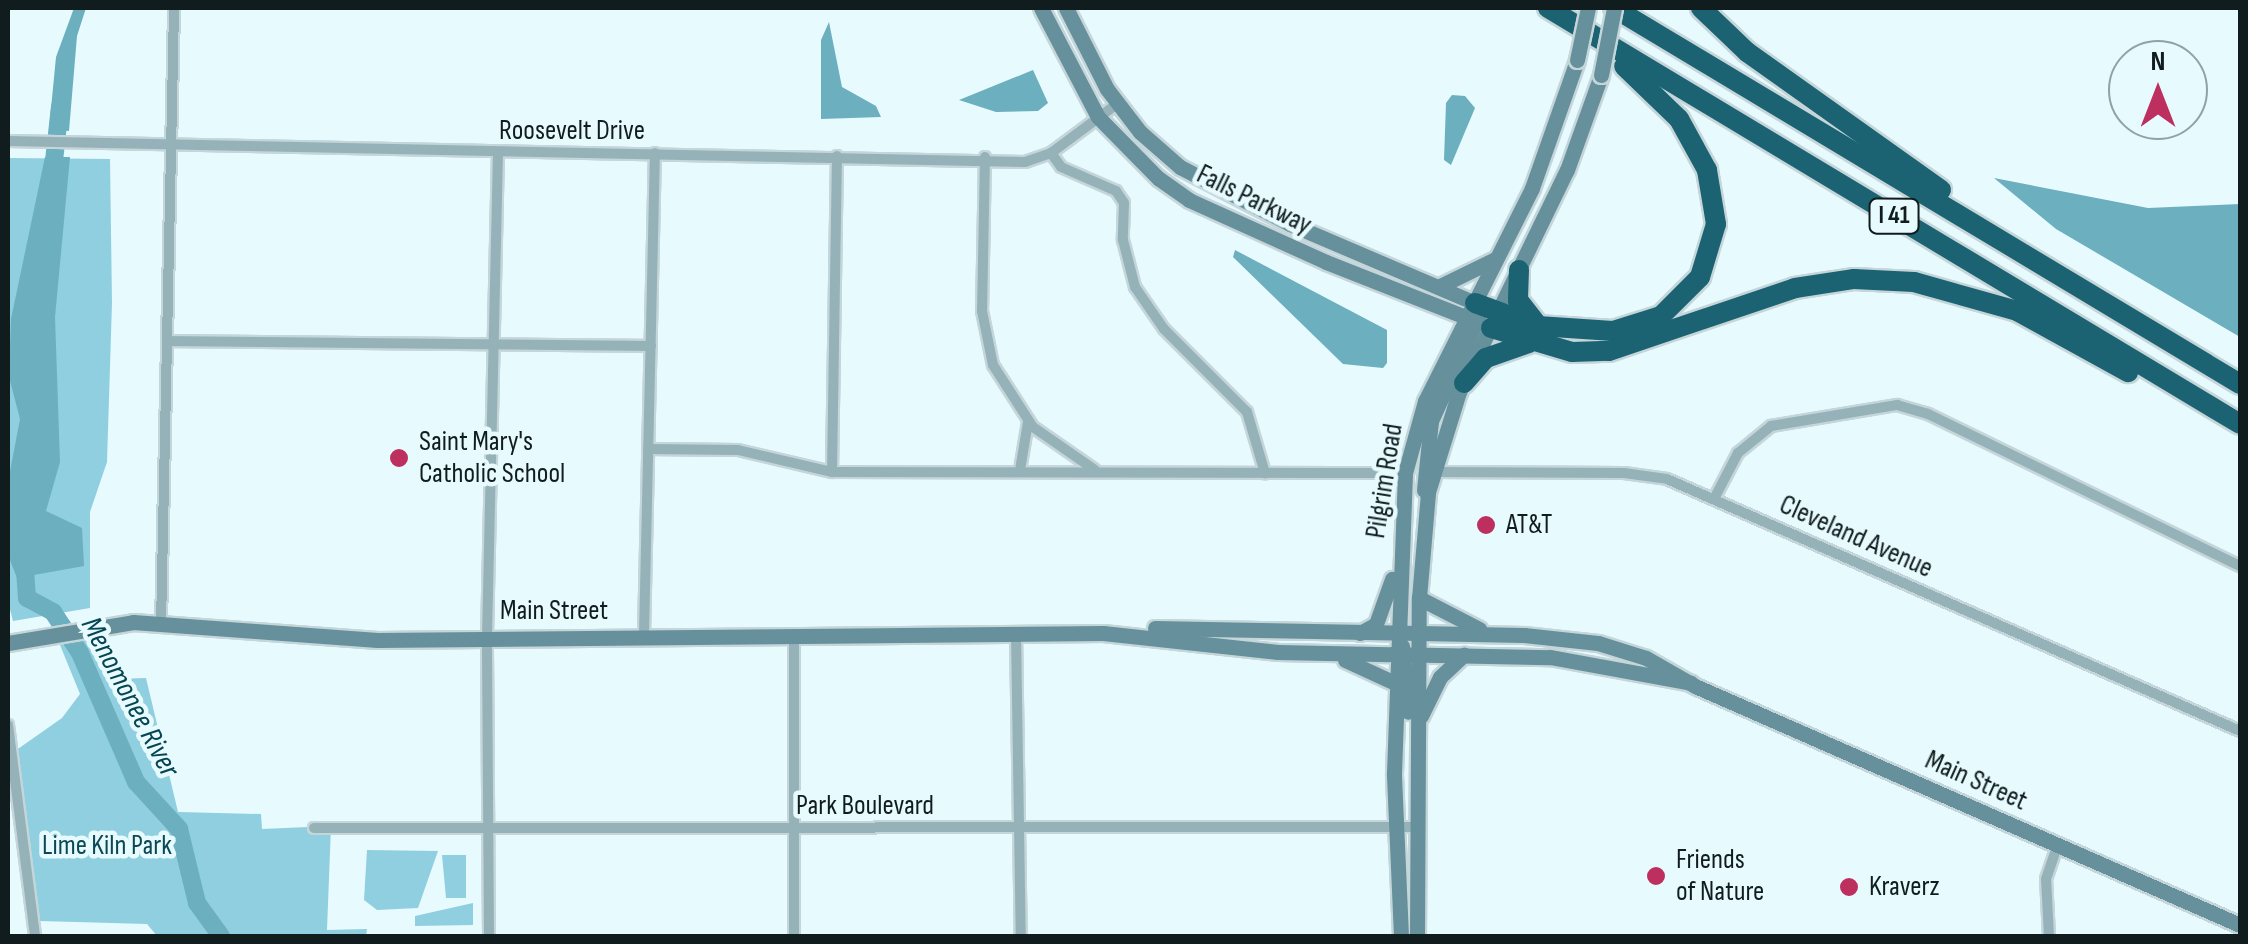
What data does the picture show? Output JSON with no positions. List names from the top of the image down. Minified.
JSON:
{"streets":{"highway":["I 41"],"main road":["Falls Parkway","Pilgrim Road","Main Street"],"street":["Roosevelt Drive","Cleveland Avenue","Park Boulevard"]},"crossings":[["Falls Parkway","Pilgrim Road"],["I 41","Pilgrim Road"],["Pilgrim Road","Cleveland Avenue"],["Pilgrim Road","Main Street"],["Pilgrim Road","Park Boulevard"]],"water":["Menomonee River"],"parks":["Lime Kiln Park"],"places":["Saint Mary's Catholic School","AT&T","Friends of Nature","Kraverz"],"north":"top"}
